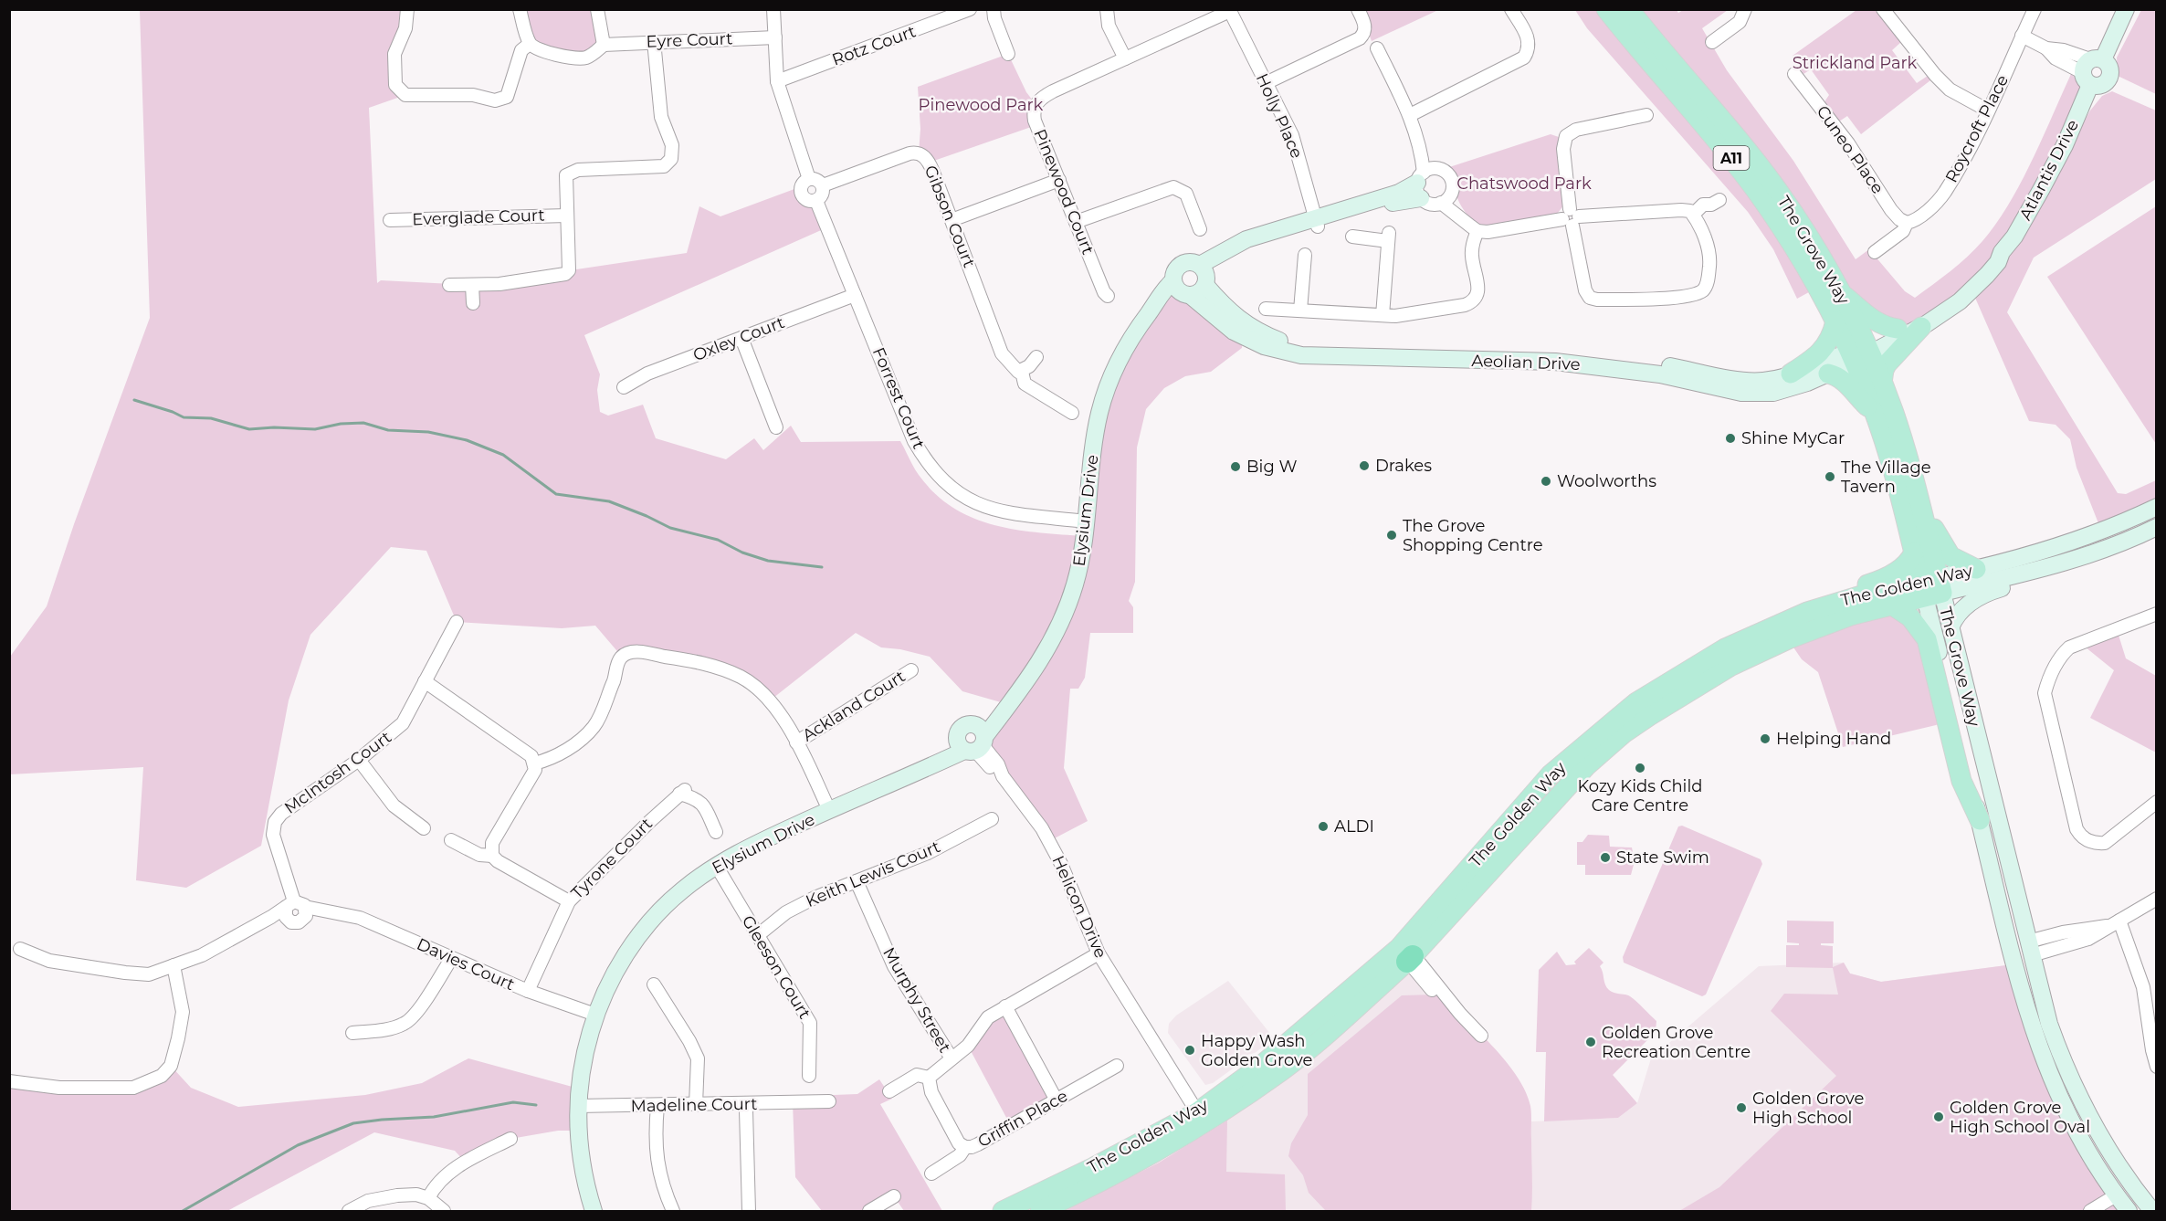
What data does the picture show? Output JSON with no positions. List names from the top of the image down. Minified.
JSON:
{"streets":{"main road":["A11","The Grove Way","The Golden Way"],"street":["Eyre Court","Rotz Court","Holly Place","Roycroft Place","Cuneo Place","Atlantis Drive","Pinewood Court","Gibson Court","Everglade Court","Oxley Court","Aeolian Drive","Forrest Court","Elysium Drive","Ackland Court","McIntosh Court","Tyrone Court","Keith Lewis Court","Helicon Drive","Davies Court","Gleeson Court","Murphy Street","Madeline Court","Griffin Place"]},"crossings":[["Holly Place","Pinewood Court"],["Roycroft Place","Cuneo Place"],["Atlantis Drive","The Grove Way"],["Atlantis Drive","Aeolian Drive"],["Gibson Court","Forrest Court"],["The Grove Way","Aeolian Drive"],["The Grove Way","The Golden Way"],["Oxley Court","Forrest Court"],["Aeolian Drive","Elysium Drive"],["Forrest Court","Elysium Drive"],["Elysium Drive","Helicon Drive"],["Elysium Drive","Davies Court"],["Elysium Drive","Gleeson Court"],["Elysium Drive","Madeline Court"],["The Golden Way","Helicon Drive"],["McIntosh Court","Davies Court"],["Tyrone Court","Davies Court"],["Keith Lewis Court","Gleeson Court"],["Keith Lewis Court","Murphy Street"]],"parks":["Strickland Park","Pinewood Park","Chatswood Park"],"places":["Shine MyCar","Drakes","Big W","The Village Tavern","Woolworths","The Grove Shopping Centre","Helping Hand","Kozy Kids Child Care Centre","ALDI","State Swim","Golden Grove Recreation Centre","Happy Wash Golden Grove","Golden Grove High School","Golden Grove High School Oval"]}
